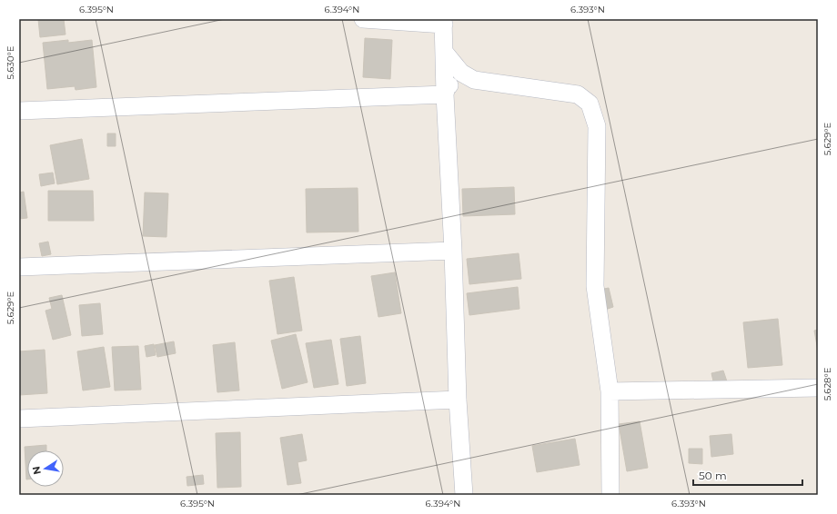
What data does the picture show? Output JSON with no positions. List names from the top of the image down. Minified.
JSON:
{"scale_bar":"50 m","north":"left","coordinates":["6.395°N","6.394°N","6.393°N","5.630°E","5.629°E","5.628°E"]}
